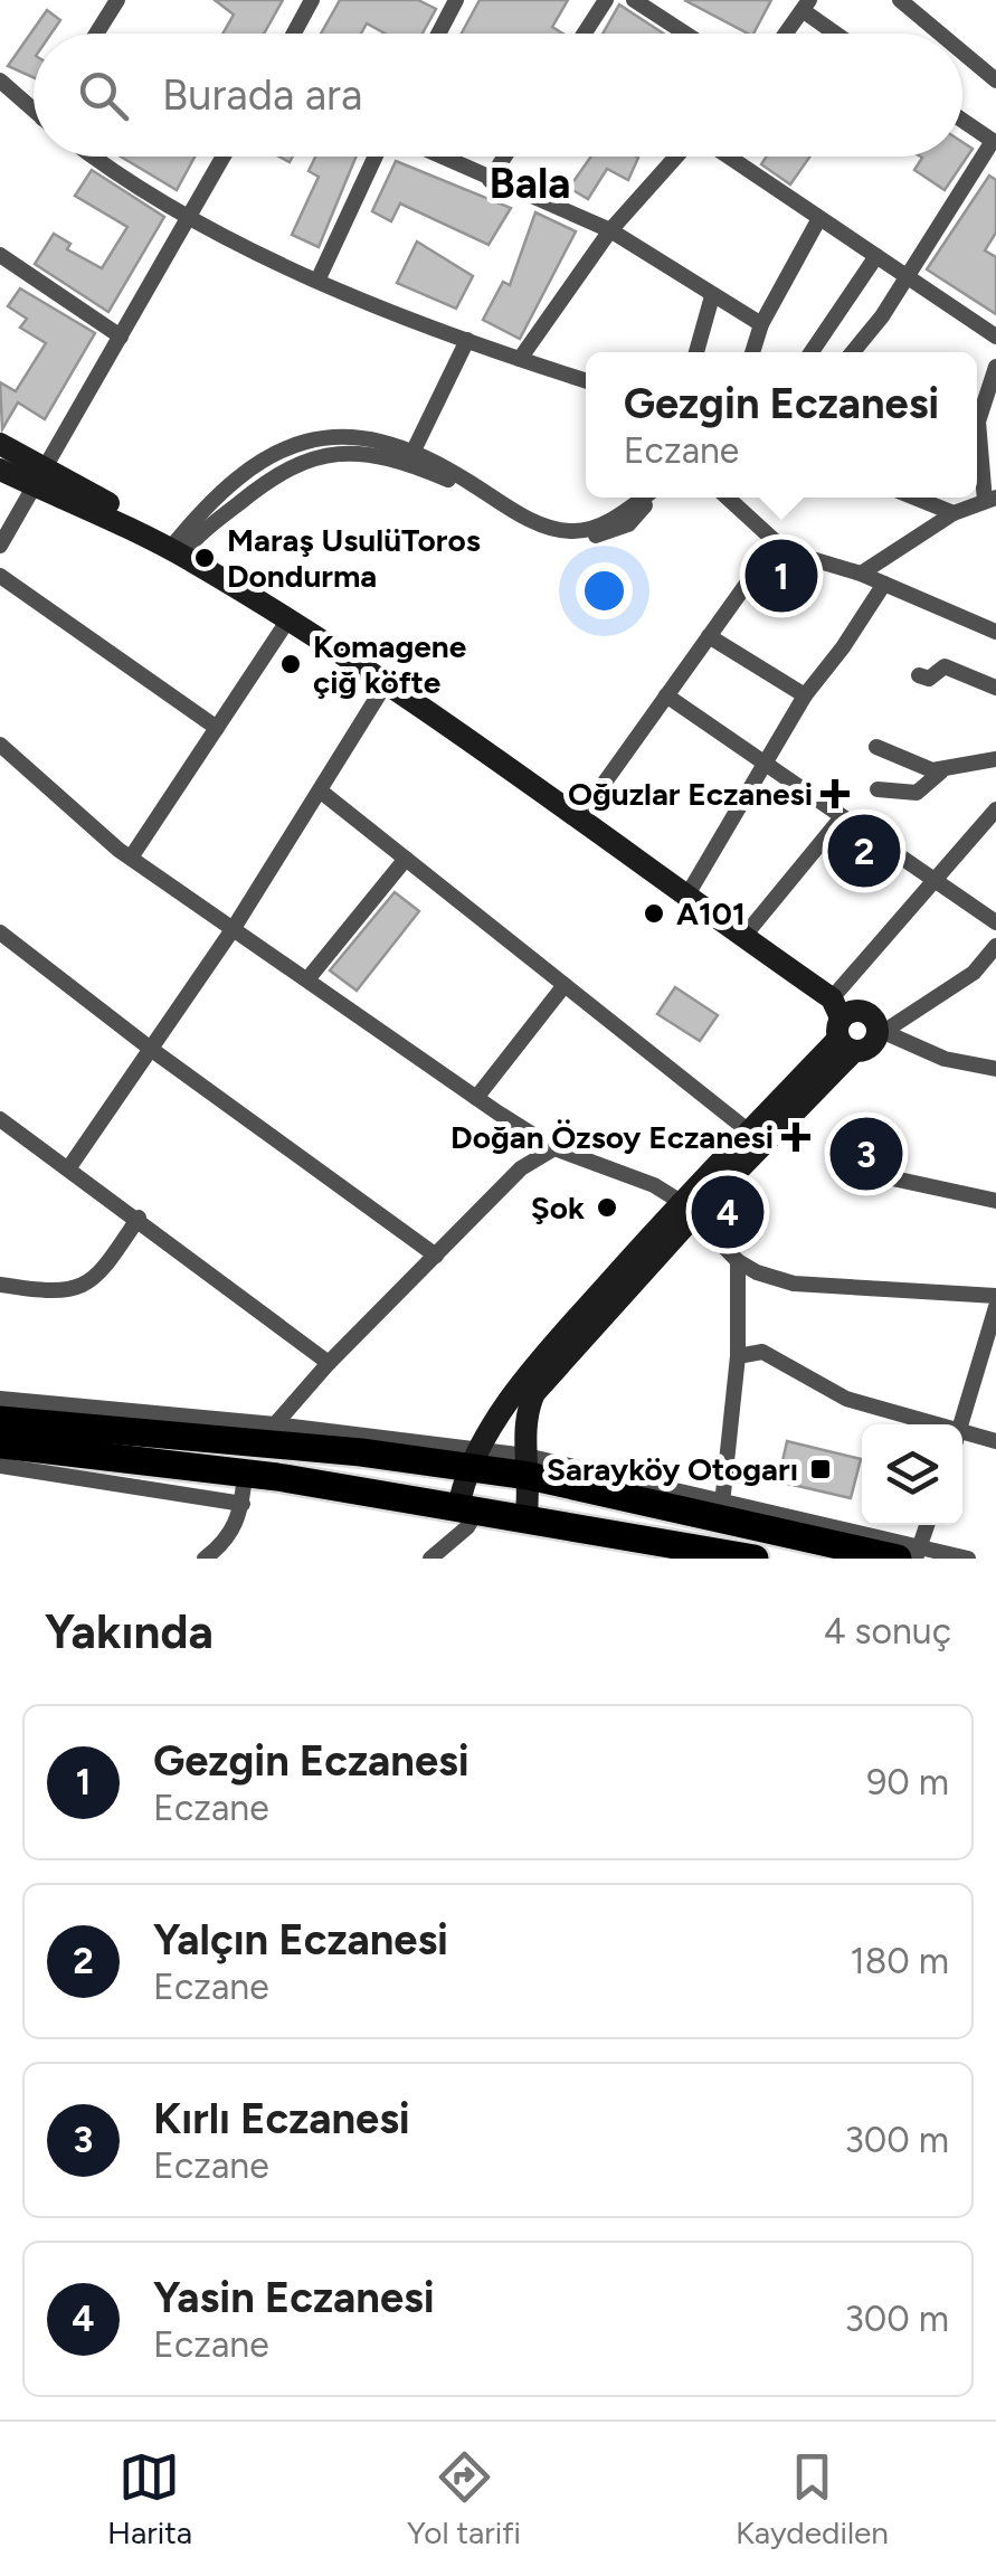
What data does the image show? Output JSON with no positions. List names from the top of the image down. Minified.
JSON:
{"districts":["Bala"],"places":{"other":["Maraş UsulüToros Dondurma","Komagene çiğ köfte","A101","Şok"],"health":["Oğuzlar Eczanesi","Doğan Özsoy Eczanesi"],"transit":["Sarayköy Otogarı"]},"page":{"search":"Burada ara","popup":["Gezgin Eczanesi","Eczane"],"pins":["1","2","3","4"],"heading":["Yakında","4 sonuç"],"list":[{"mark":"1","name":"Gezgin Eczanesi","note":"Eczane","value":"90 m"},{"mark":"2","name":"Yalçın Eczanesi","note":"Eczane","value":"180 m"},{"mark":"3","name":"Kırlı Eczanesi","note":"Eczane","value":"300 m"},{"mark":"4","name":"Yasin Eczanesi","note":"Eczane","value":"300 m"}],"nav":["Harita","Yol tarifi","Kaydedilen"]}}
